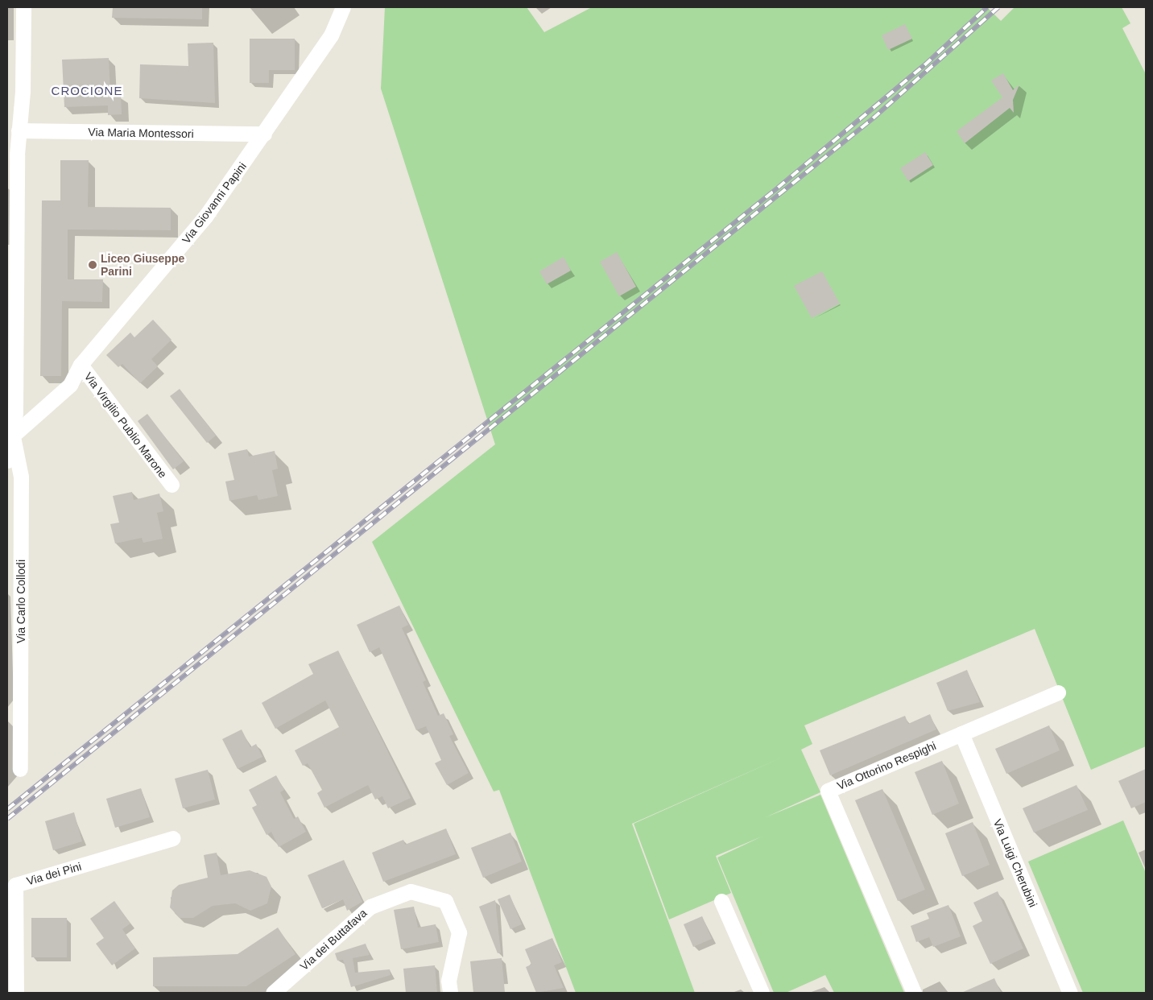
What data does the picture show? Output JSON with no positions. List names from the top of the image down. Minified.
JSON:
{"streets":{"street":["Via Maria Montessori","Via Giovanni Papini","Via Virgilio Publio Marone","Via Carlo Collodi","Via Ottorino Respighi","Via Luigi Cherubini","Via dei Pini","Via dei Buttafava"]},"crossings":[["Via Maria Montessori","Via Giovanni Papini"],["Via Giovanni Papini","Via Virgilio Publio Marone"],["Via Giovanni Papini","Via Carlo Collodi"],["Via Ottorino Respighi","Via Luigi Cherubini"]],"districts":["CROCIONE"],"places":["Liceo Giuseppe Parini"]}
